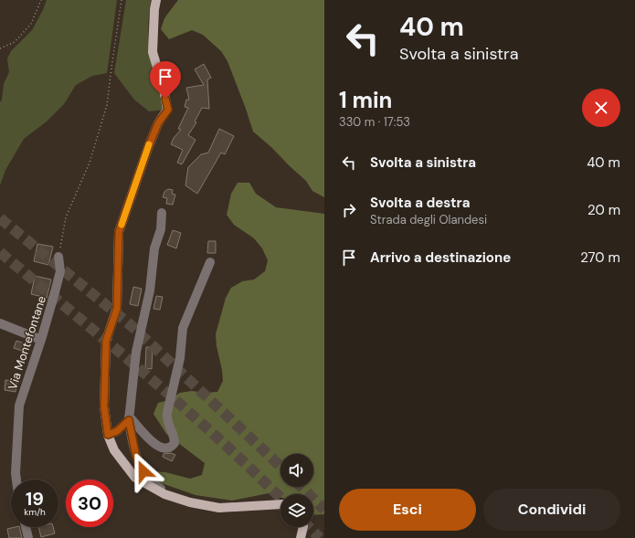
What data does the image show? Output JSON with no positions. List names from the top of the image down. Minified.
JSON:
{"streets":{"street":["Via Montefontane"]},"page":{"turn":["40 m","Svolta a sinistra"],"heading":["1 min","330 m · 17:53"],"list":[{"name":"Svolta a sinistra","value":"40 m"},{"name":"Svolta a destra","note":"Strada degli Olandesi","value":"20 m"},{"name":"Arrivo a destinazione","value":"270 m"}],"speed":"19 km/h","limit":"30","buttons":["Esci","Condividi"]}}
